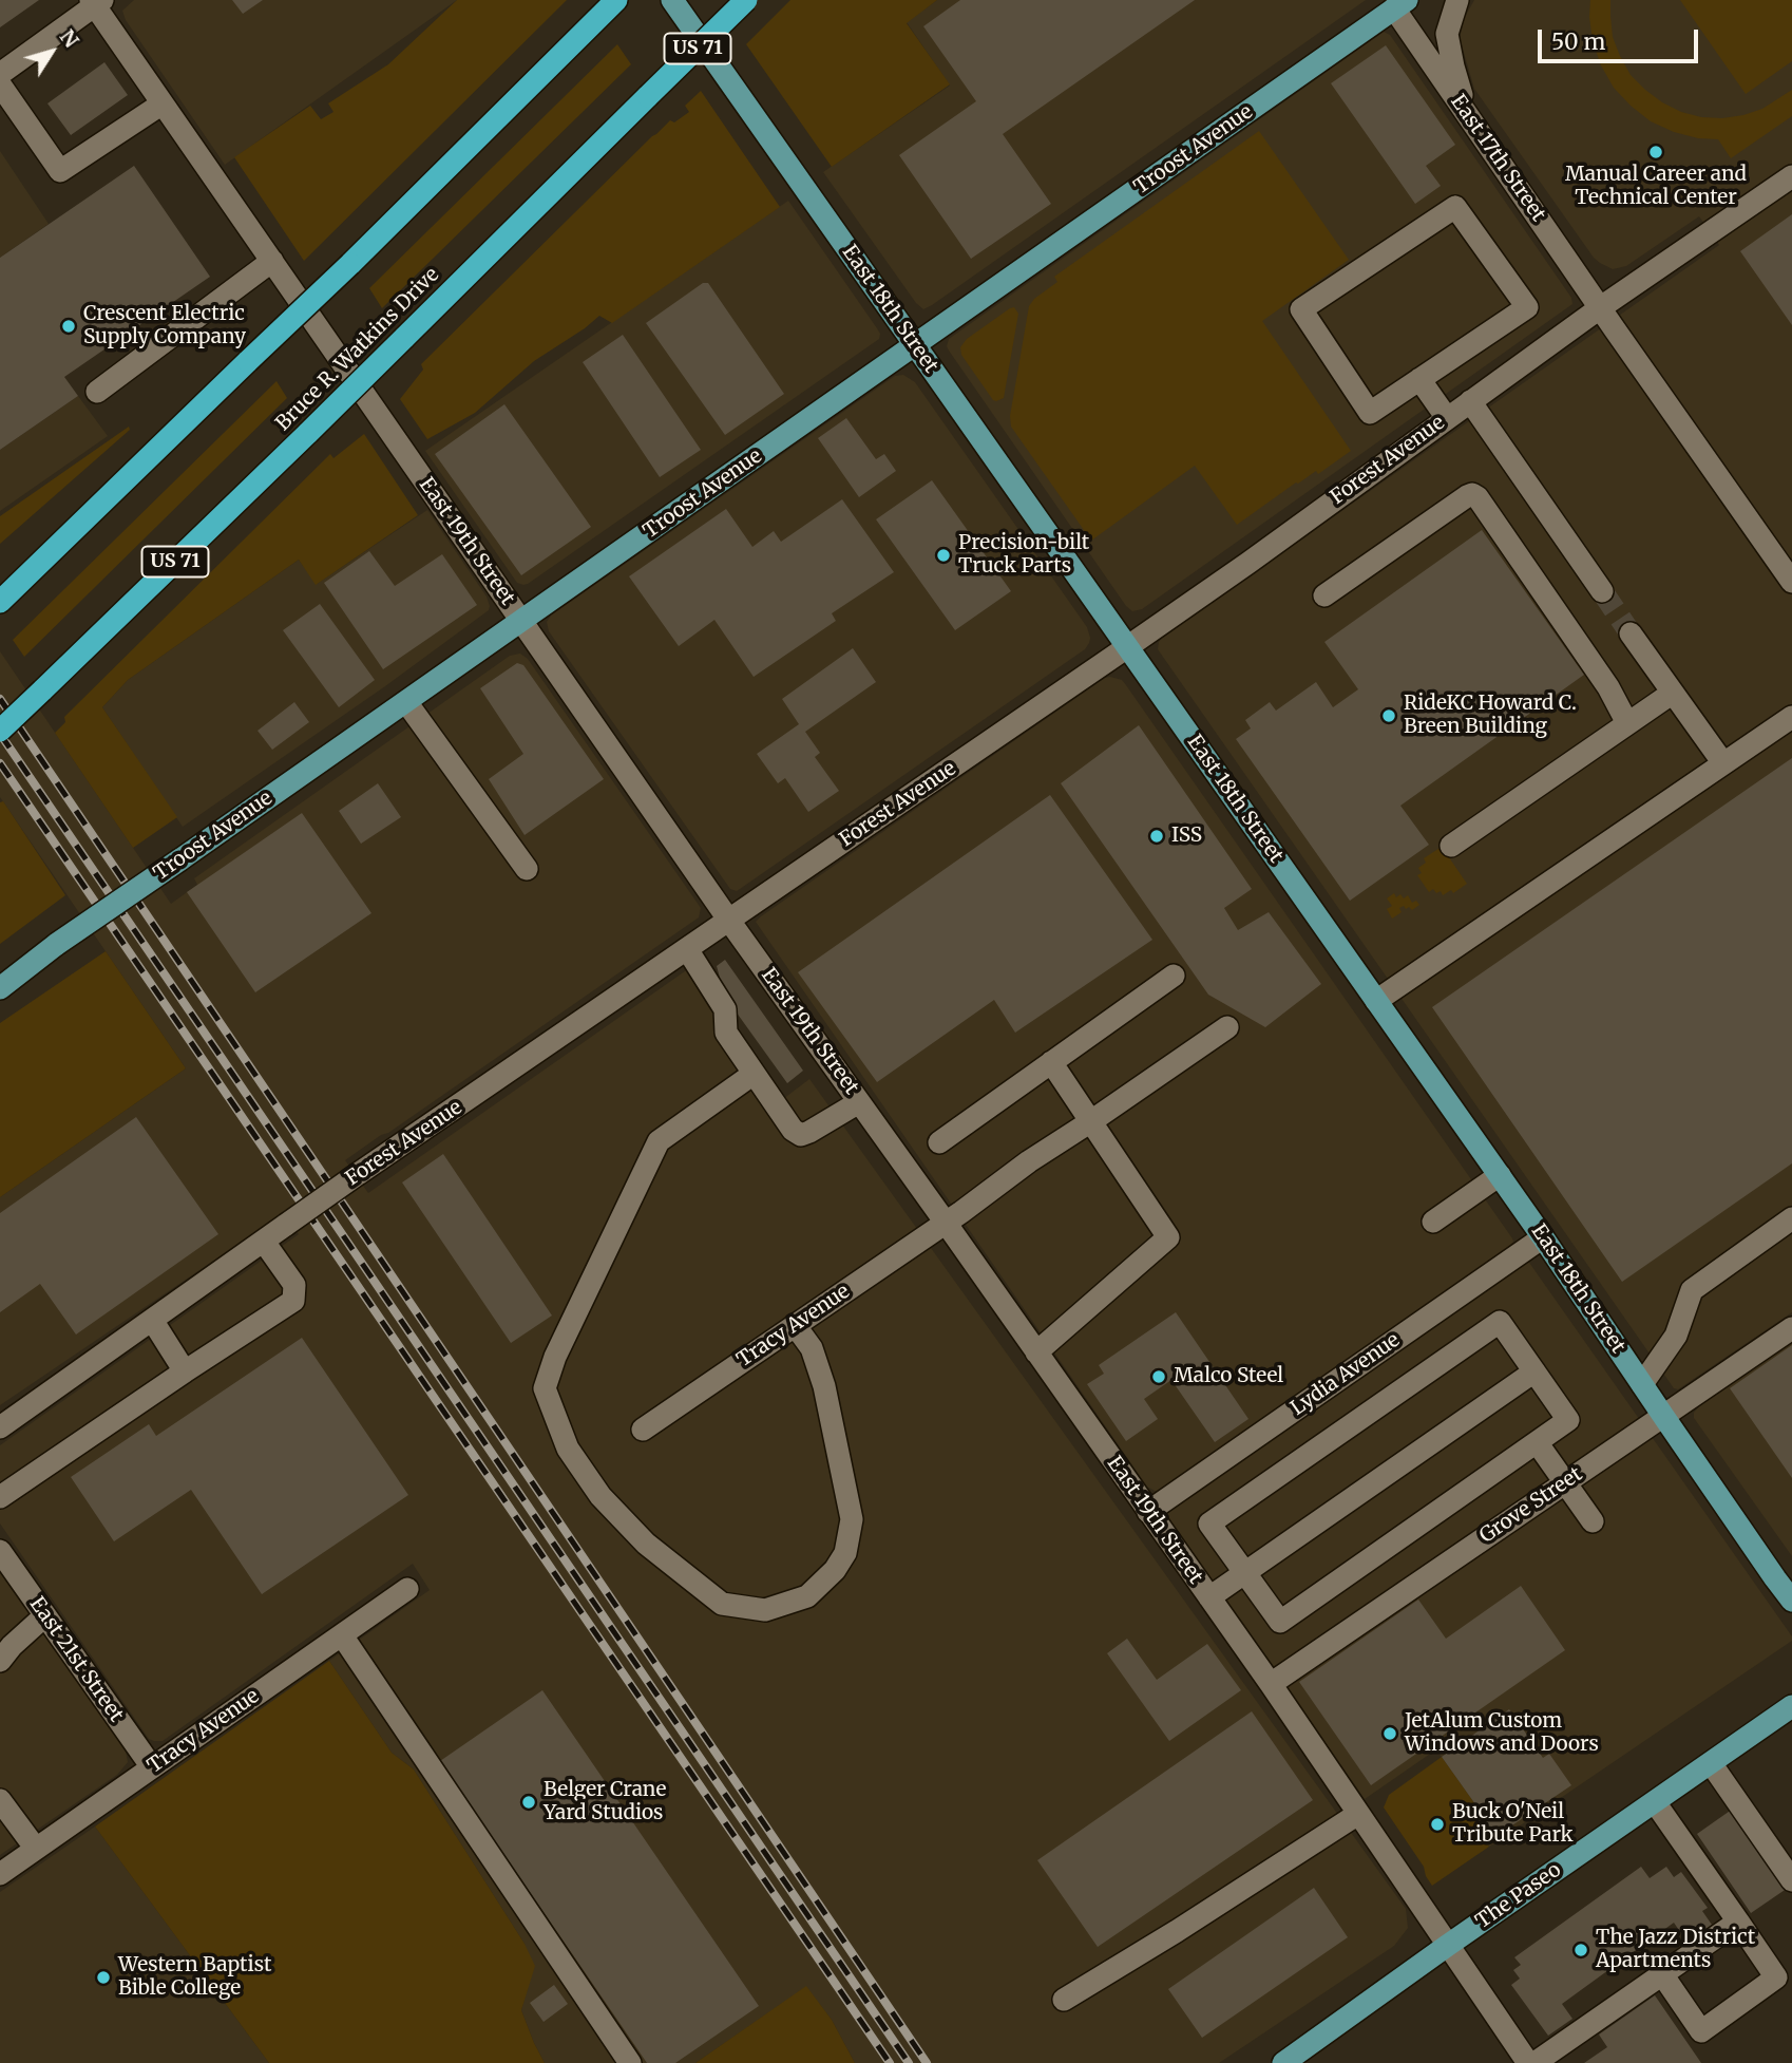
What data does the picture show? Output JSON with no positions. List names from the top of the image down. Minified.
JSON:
{"streets":{"highway":["US 71","Bruce R. Watkins Drive"],"main road":["Troost Avenue","East 18th Street","The Paseo"],"street":["East 17th Street","Forest Avenue","East 19th Street","Tracy Avenue","Lydia Avenue","Grove Street","East 21st Street"]},"crossings":[["Troost Avenue","East 17th Street"],["Troost Avenue","East 18th Street"],["Troost Avenue","East 19th Street"],["East 17th Street","Forest Avenue"],["East 18th Street","Forest Avenue"],["East 18th Street","Lydia Avenue"],["East 18th Street","Grove Street"],["Forest Avenue","East 19th Street"],["East 19th Street","Tracy Avenue"],["East 19th Street","Lydia Avenue"],["East 19th Street","Grove Street"],["East 19th Street","The Paseo"],["Tracy Avenue","East 21st Street"]],"places":["Manual Career and Technical Center","Crescent Electric Supply Company","Precision-bilt Truck Parts","RideKC Howard C. Breen Building","ISS","Malco Steel","JetAlum Custom Windows and Doors","Belger Crane Yard Studios","Buck O'Neil Tribute Park","The Jazz District Apartments","Western Baptist Bible College"],"scale_bar":"50 m","north":"top right"}
